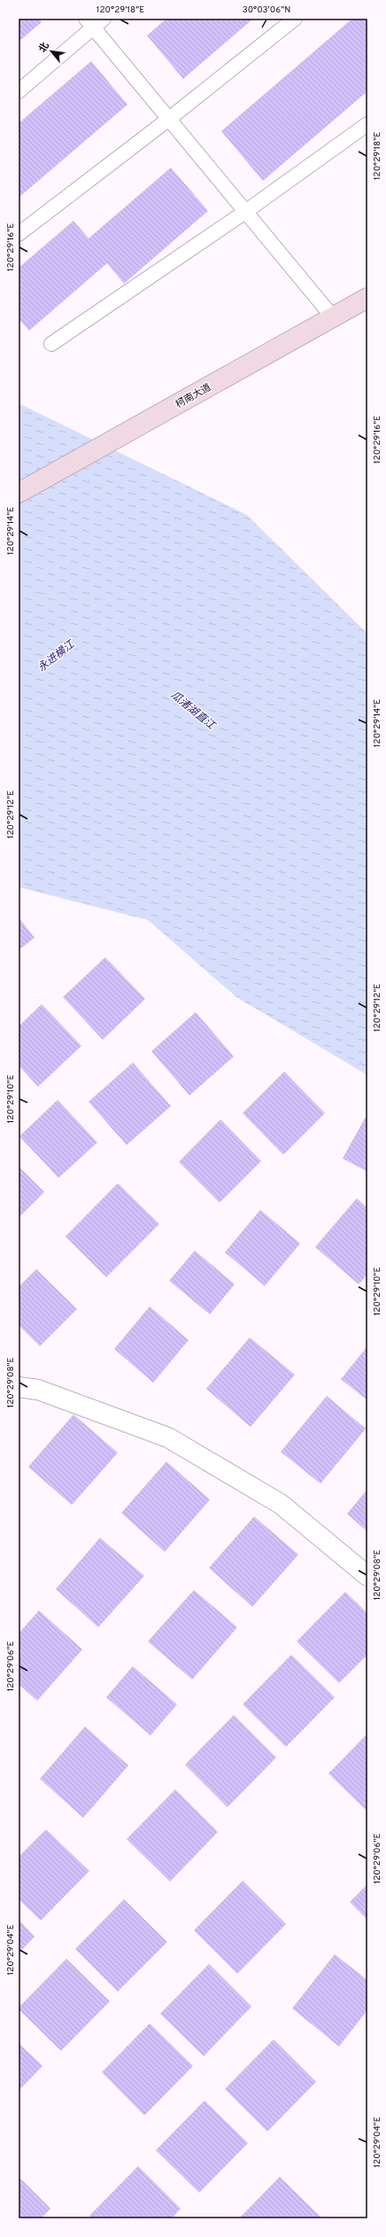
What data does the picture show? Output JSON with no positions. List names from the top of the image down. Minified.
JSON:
{"streets":{"main road":["柯南大道"]},"water":["永进横江","瓜渚湖直江"],"north":"top left","coordinates":["120°29'18\"E","30°03'06\"N","120°29'16\"E","120°29'14\"E","120°29'12\"E","120°29'10\"E","120°29'08\"E","120°29'06\"E","120°29'04\"E"]}
